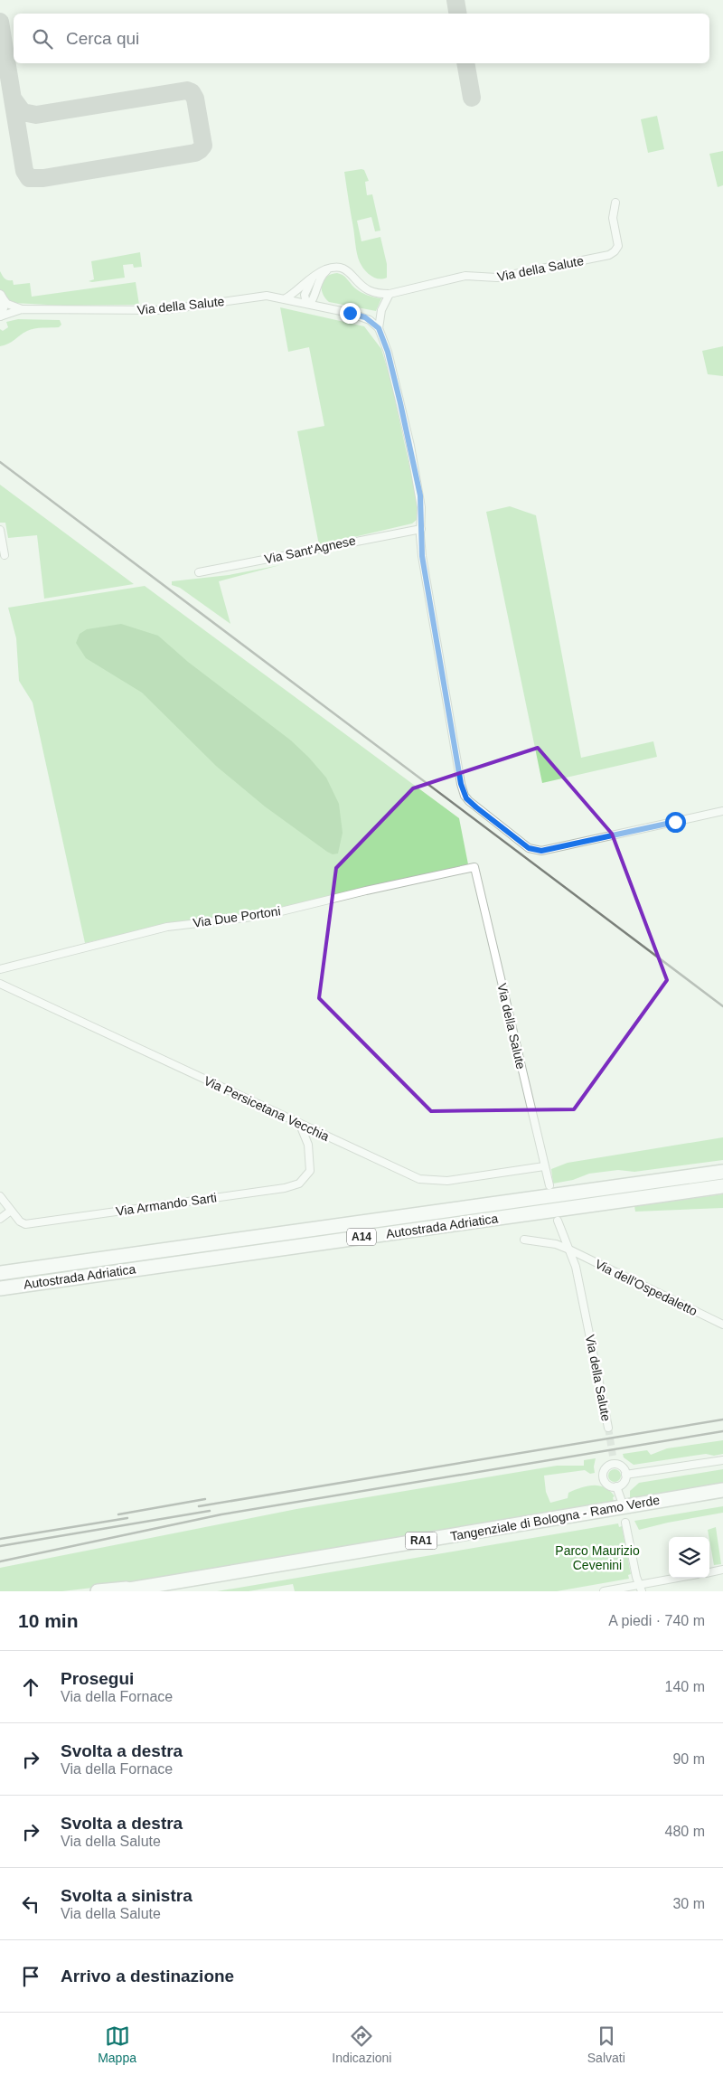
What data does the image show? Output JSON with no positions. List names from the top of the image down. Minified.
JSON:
{"streets":{"highway":["Autostrada Adriatica","A14","Tangenziale di Bologna - Ramo Verde","RA1"],"street":["Via della Salute","Via Sant'Agnese","Via Due Portoni","Via Persicetana Vecchia","Via Armando Sarti","Via dell'Ospedaletto"]},"crossings":[["Via della Salute","Via Due Portoni"],["Via della Salute","Via Persicetana Vecchia"],["Via della Salute","Via dell'Ospedaletto"],["Via Persicetana Vecchia","Via Armando Sarti"]],"parks":["Parco Maurizio Cevenini"],"page":{"search":"Cerca qui","heading":["10 min","A piedi · 740 m"],"list":[["Prosegui","Via della Fornace","140 m"],["Svolta a destra","Via della Fornace","90 m"],["Svolta a destra","Via della Salute","480 m"],["Svolta a sinistra","Via della Salute","30 m"],"Arrivo a destinazione"],"nav":["Mappa","Indicazioni","Salvati"]}}
